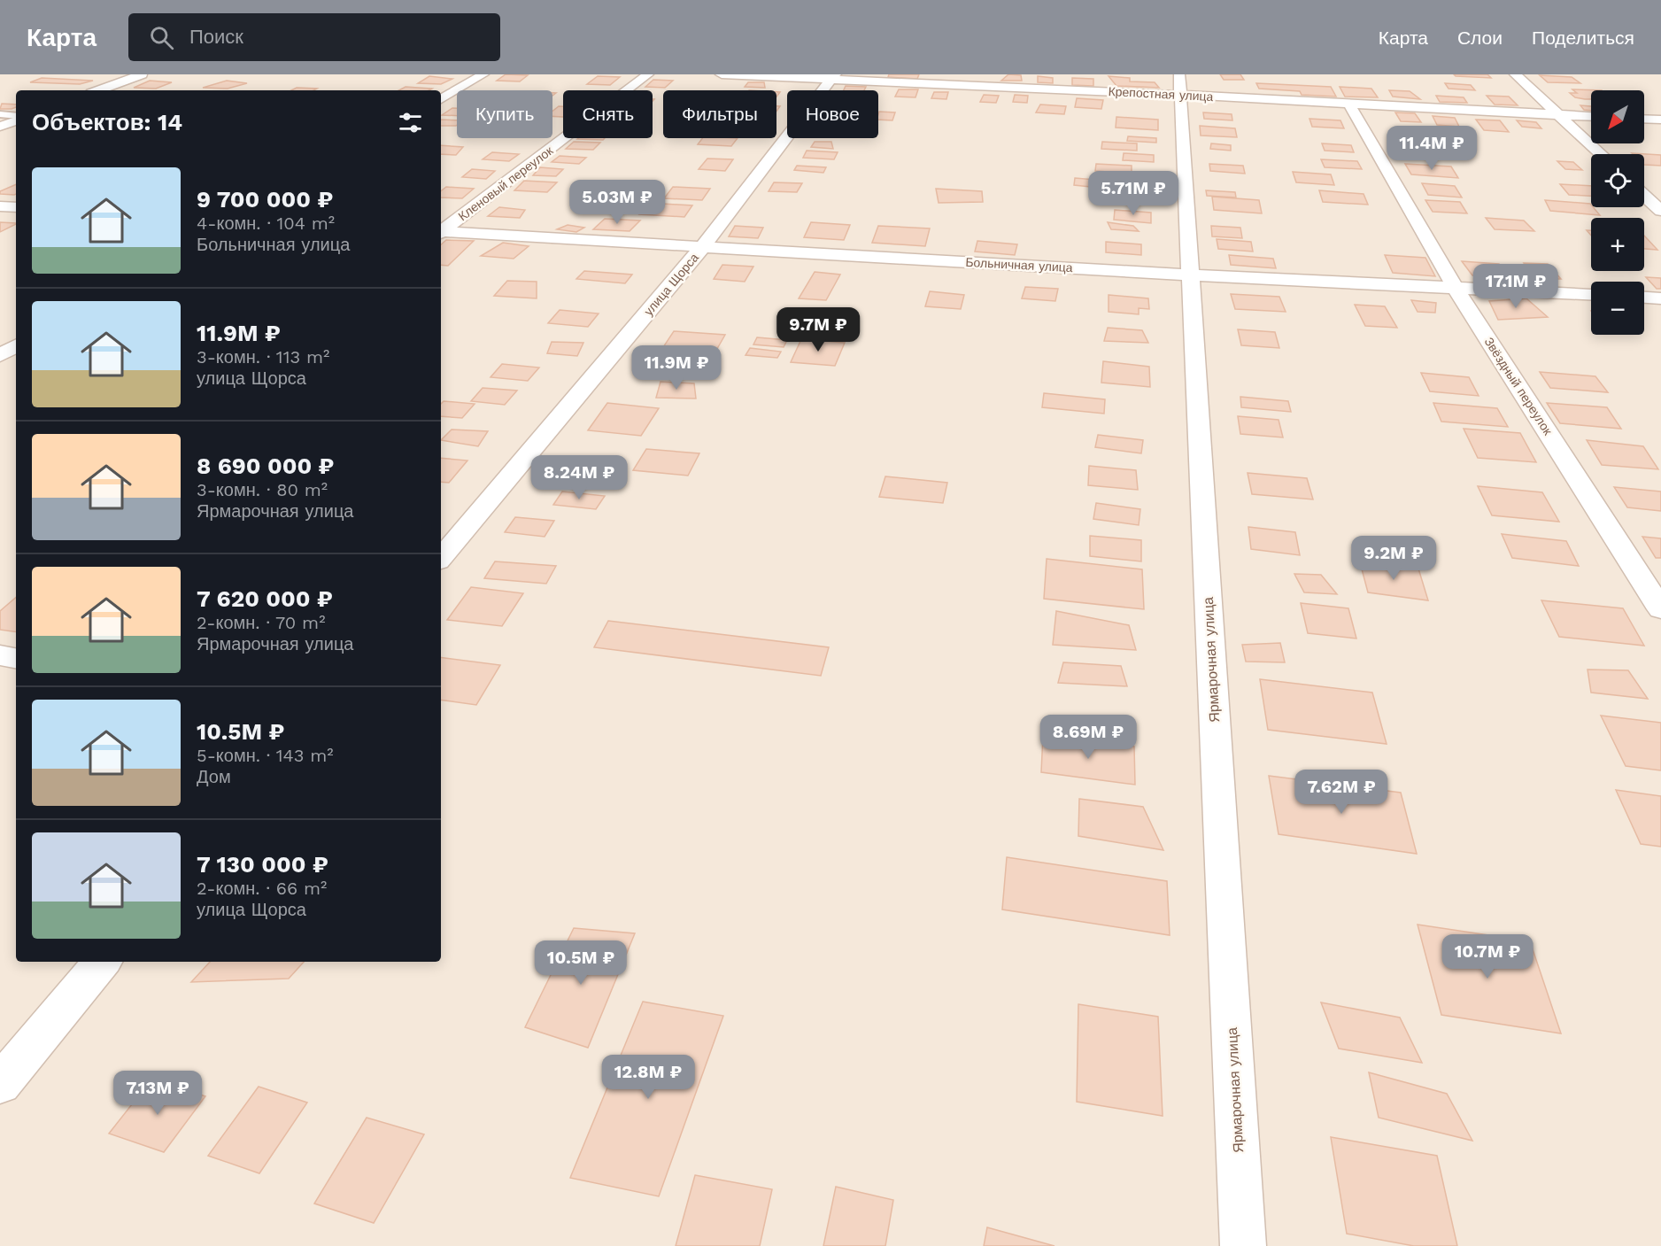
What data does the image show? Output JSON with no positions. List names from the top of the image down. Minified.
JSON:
{"streets":{"street":["Крепостная улица","Кленовый переулок","Больничная улица","улица Щорса","Звёздный переулок","Ярмарочная улица"]},"crossings":[["Крепостная улица","улица Щорса"],["Крепостная улица","Звёздный переулок"],["Крепостная улица","Ярмарочная улица"],["Больничная улица","улица Щорса"],["Больничная улица","Звёздный переулок"],["Больничная улица","Ярмарочная улица"]],"north":"bottom left","page":{"header":"Карта","search":"Поиск","nav":["Карта","Слои","Поделиться"],"map_buttons":["+","−"],"chip":["Купить","Снять","Фильтры","Новое"],"heading":"Объектов: 14","price":["11.4M ₽","5.71M ₽","5.03M ₽","17.1M ₽","9.7M ₽","11.9M ₽","8.24M ₽","9.2M ₽","8.69M ₽","7.62M ₽","10.7M ₽","10.5M ₽","12.8M ₽","7.13M ₽"],"list":[{"name":"9 700 000 ₽","note":"4-комн. · 104 m² · Больничная улица"},{"name":"11.9M ₽","note":"3-комн. · 113 m² · улица Щорса"},{"name":"8 690 000 ₽","note":"3-комн. · 80 m² · Ярмарочная улица"},{"name":"7 620 000 ₽","note":"2-комн. · 70 m² · Ярмарочная улица"},{"name":"10.5M ₽","note":"5-комн. · 143 m² · Дом"},{"name":"7 130 000 ₽","note":"2-комн. · 66 m² · улица Щорса"}]}}
